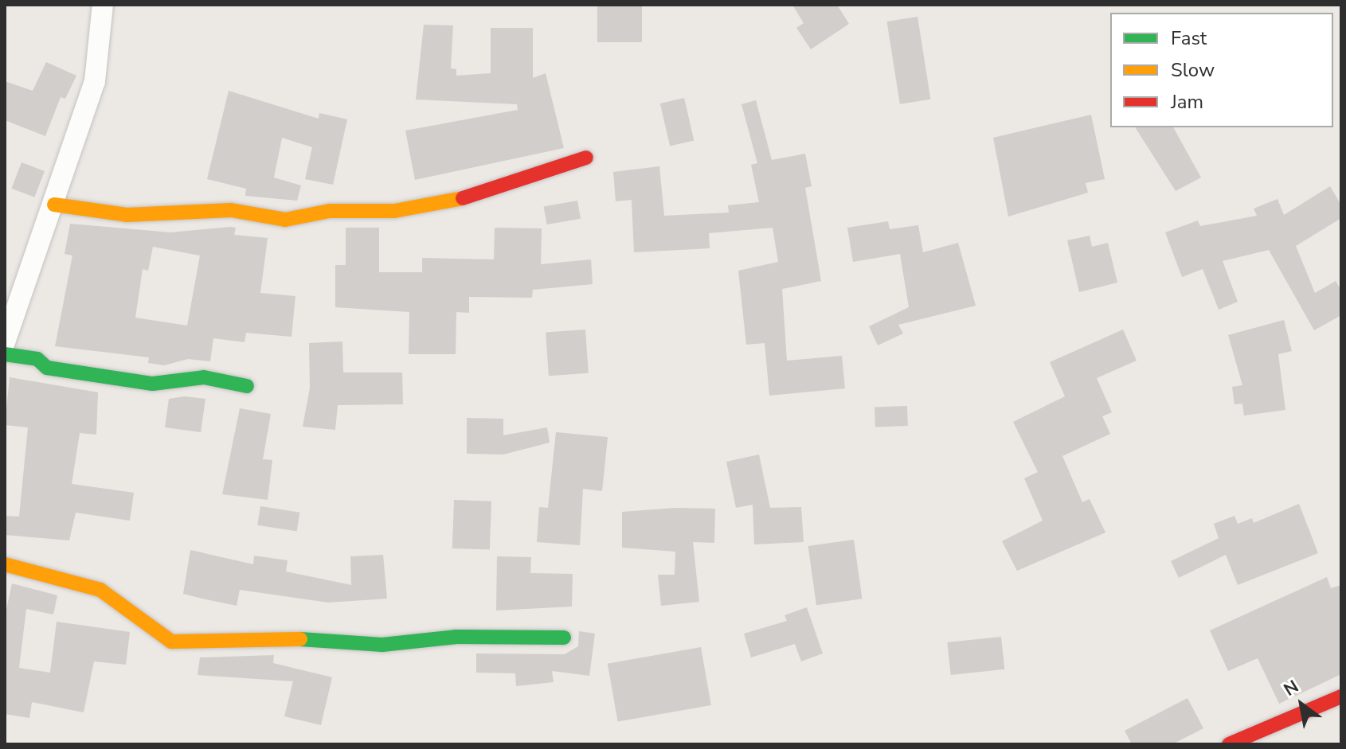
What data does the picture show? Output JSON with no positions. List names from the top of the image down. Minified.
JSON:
{"legend":["Fast","Slow","Jam"],"north":"top left"}
